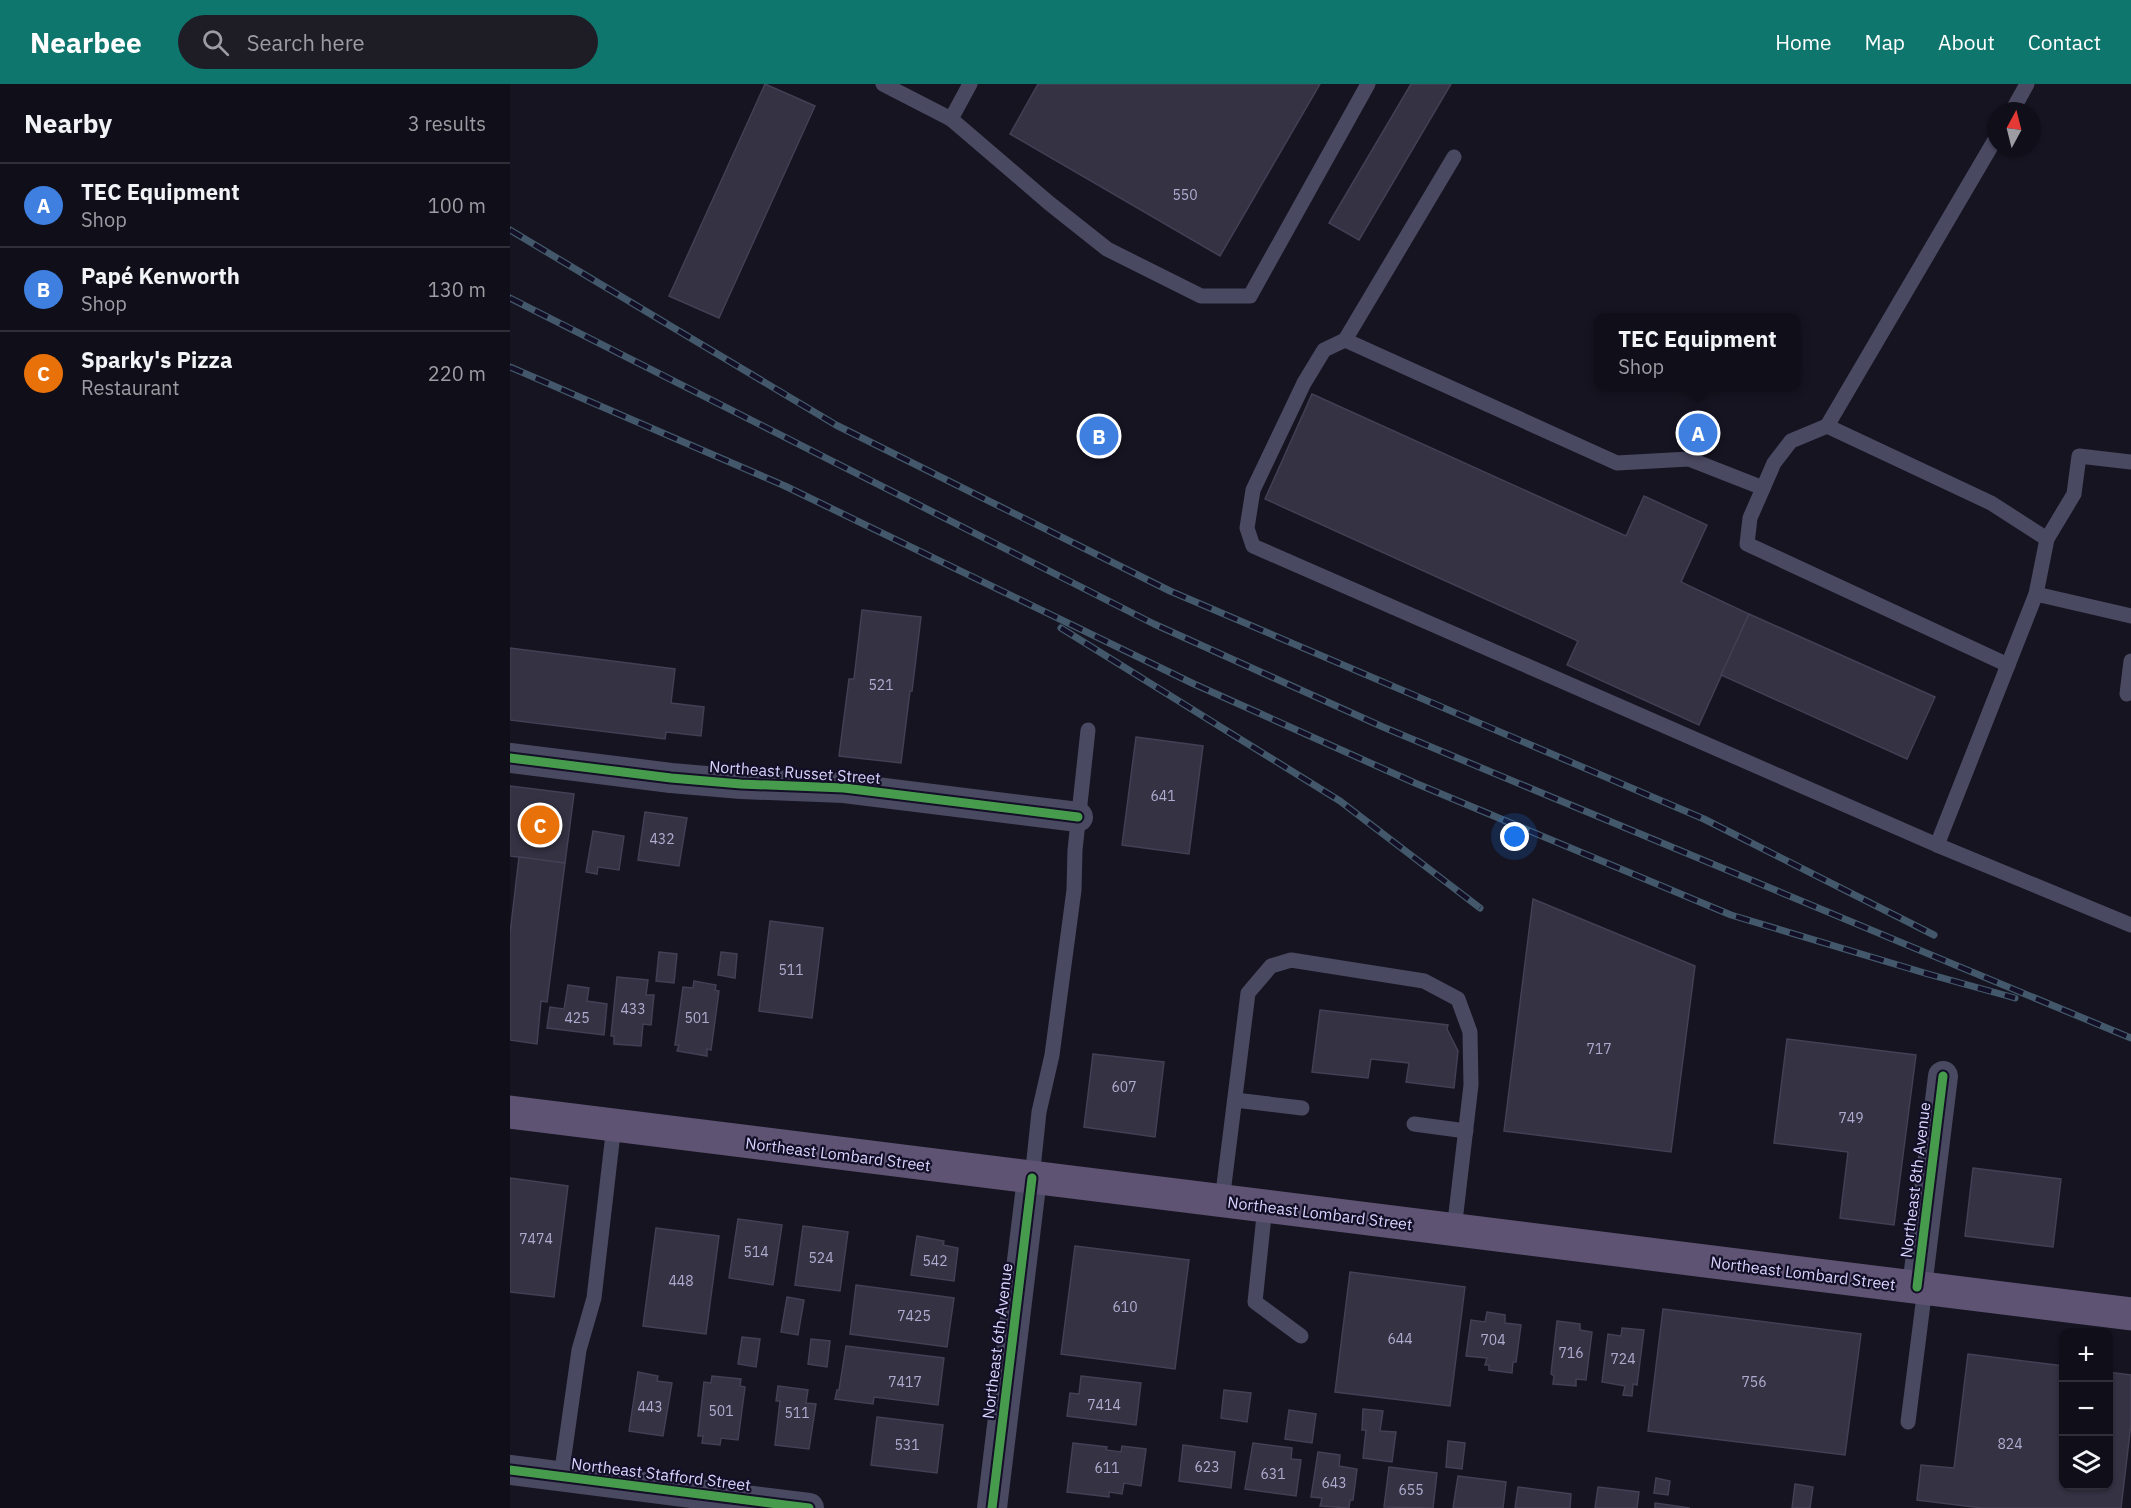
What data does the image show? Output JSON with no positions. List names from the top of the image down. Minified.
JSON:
{"streets":{"main road":["Northeast Lombard Street"],"street":["Northeast Russet Street","Northeast 8th Avenue","Northeast 6th Avenue","Northeast Stafford Street"]},"crossings":[["Northeast Lombard Street","Northeast 8th Avenue"],["Northeast Lombard Street","Northeast 6th Avenue"]],"house_numbers":["550","521","641","432","511","433","425","501","717","607","749","7474","514","524","542","448","610","7425","644","704","716","724","7417","756","7414","443","501","511","824","531","623","611","631","643","655"],"north":"top","page":{"header":"Nearbee","search":"Search here","nav":["Home","Map","About","Contact"],"heading":["Nearby","3 results"],"list":[{"mark":"A","name":"TEC Equipment","note":"Shop","value":"100 m"},{"mark":"B","name":"Papé Kenworth","note":"Shop","value":"130 m"},{"mark":"C","name":"Sparky's Pizza","note":"Restaurant","value":"220 m"}],"popup":["TEC Equipment","Shop"],"pins":["A","B","C"],"map_buttons":["+","−"]}}
